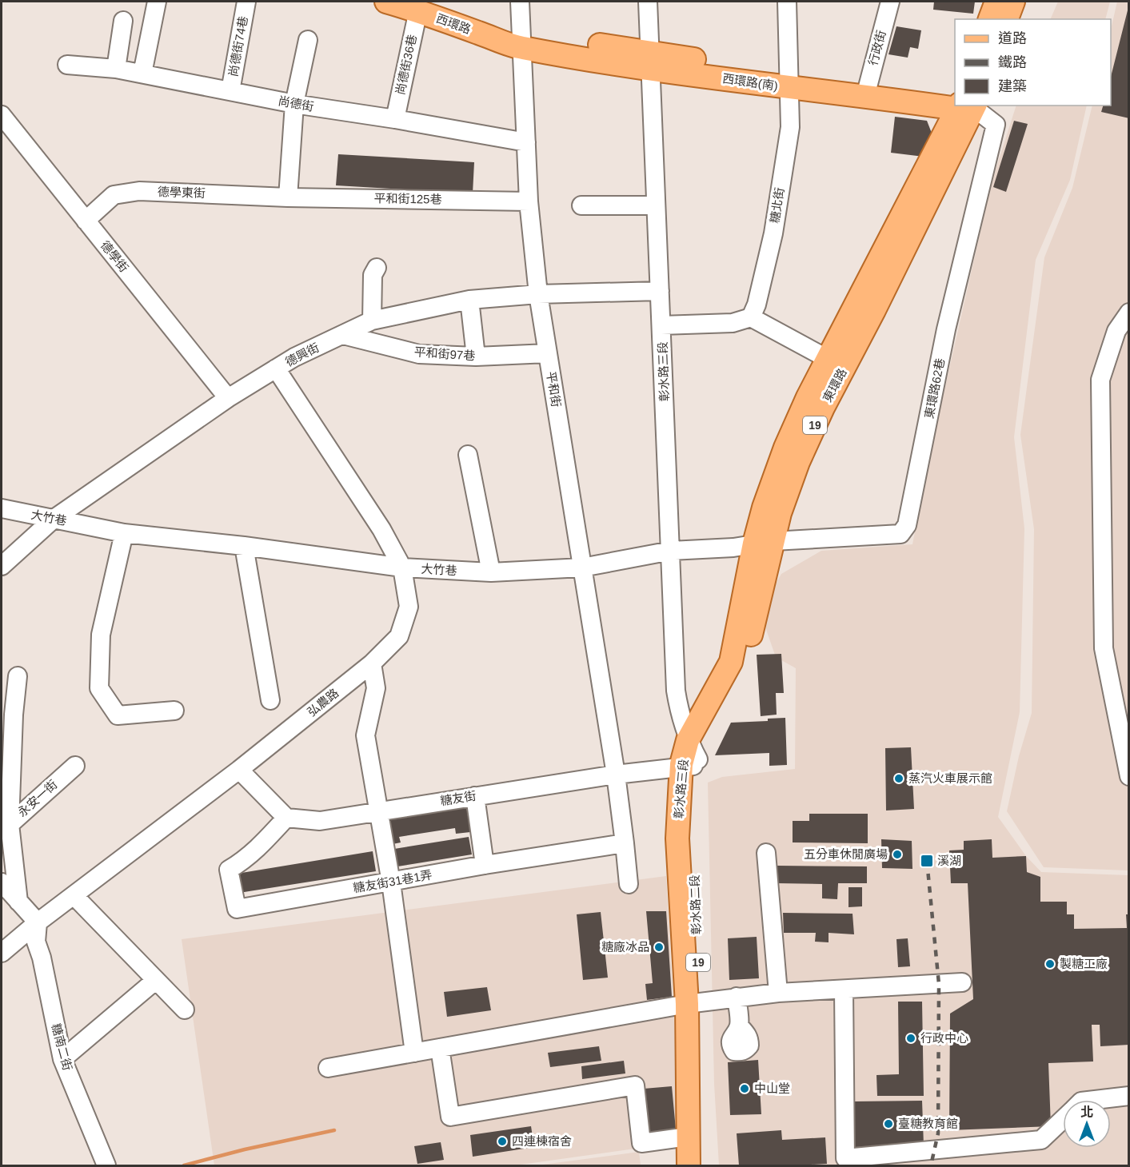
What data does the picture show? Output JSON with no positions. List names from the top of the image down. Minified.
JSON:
{"streets":{"main road":["西環路","西環路(南)","彰水路三段","東環路","19","彰水路二段"],"street":["尚德街74巷","行政街","尚德街36巷","尚德街","德學東街","平和街125巷","糖北街","德學街","平和街97巷","德興街","東環路62巷","平和街","大竹巷","弘農路","永安一街","糖友街","糖友街31巷1弄","糖南二街"]},"crossings":[["西環路","尚德街36巷"],["西環路","西環路(南)"],["西環路","平和街"],["尚德街74巷","尚德街"],["行政街","西環路(南)"],["尚德街36巷","尚德街"],["西環路(南)","糖北街"],["西環路(南)","彰水路三段"],["西環路(南)","平和街"],["尚德街","平和街"],["德學東街","平和街125巷"],["德學東街","德學街"],["平和街125巷","平和街"],["德學街","德興街"],["平和街97巷","德興街"],["平和街97巷","平和街"],["德興街","彰水路三段"],["德興街","平和街"],["德興街","大竹巷"],["德興街","弘農路"],["彰水路三段","東環路"],["彰水路三段","大竹巷"],["彰水路三段","糖友街"],["彰水路三段","彰水路二段"],["東環路","東環路62巷"],["東環路","大竹巷"],["東環路","糖友街"],["東環路","彰水路二段"],["東環路62巷","大竹巷"],["平和街","大竹巷"],["平和街","糖友街"],["平和街","糖友街31巷1弄"],["大竹巷","弘農路"],["弘農路","糖南二街"],["糖友街","糖友街31巷1弄"],["糖友街","彰水路二段"]],"places":{"other":["蒸汽火車展示館","五分車休閒廣場","糖廠冰品","製糖工廠","行政中心","中山堂","臺糖教育館","四連棟宿舍"],"transit":["溪湖"]},"legend":["道路","鐵路","建築"],"north":"top"}
